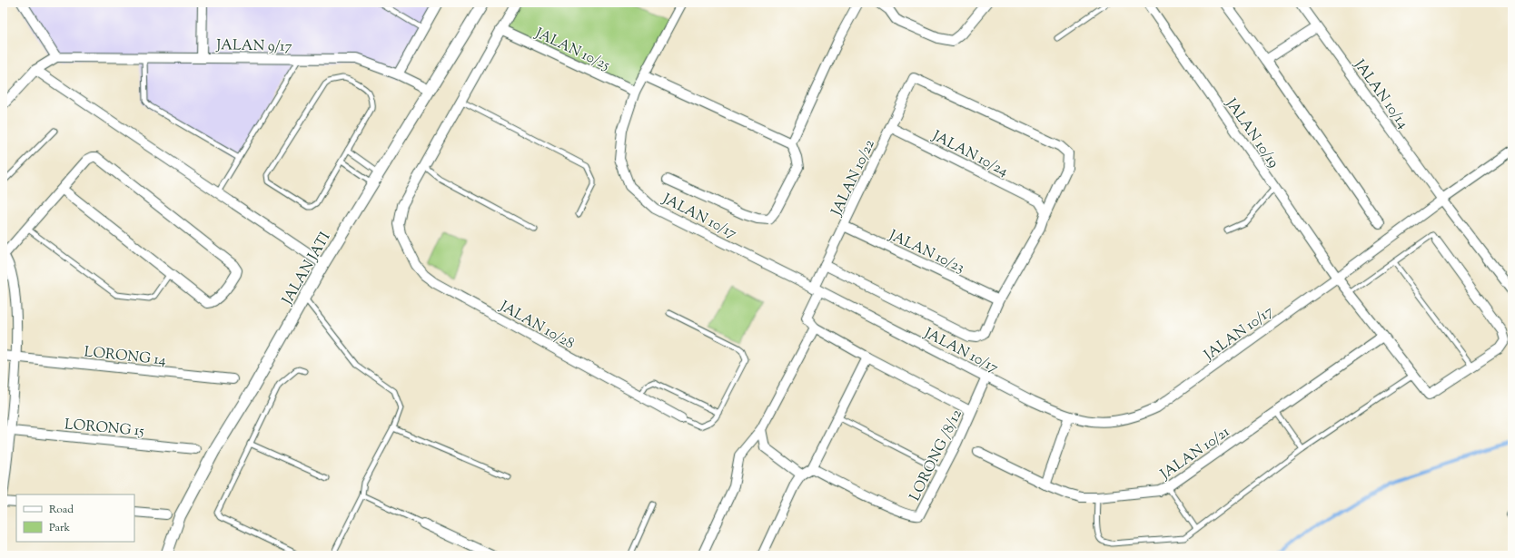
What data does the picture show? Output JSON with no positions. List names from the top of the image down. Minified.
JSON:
{"streets":{"street":["JALAN 9/17","JALAN 10/25","JALAN 10/14","JALAN 10/19","JALAN 10/24","JALAN 10/22","JALAN 10/17","JALAN 10/23","JALAN JATI","JALAN 10/28","LORONG 14","LORONG 15","JALAN 10/21","LORONG /8/12"]},"crossings":[["JALAN 9/17","JALAN JATI"],["JALAN 10/25","JALAN 10/17"],["JALAN 10/14","JALAN 10/17"],["JALAN 10/19","JALAN 10/17"],["JALAN 10/19","JALAN 10/21"],["JALAN 10/24","JALAN 10/22"],["JALAN 10/22","JALAN 10/17"],["JALAN 10/22","JALAN 10/23"],["JALAN 10/17","LORONG /8/12"]],"legend":["Road","Park"]}
